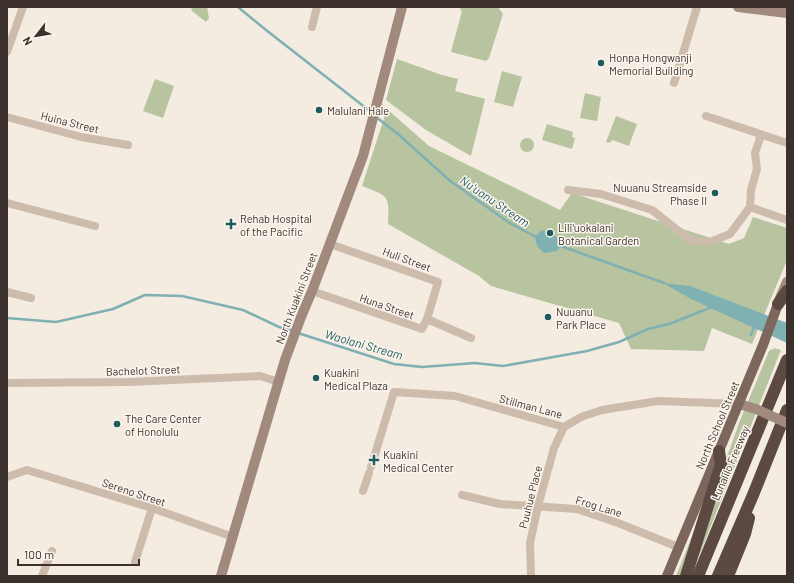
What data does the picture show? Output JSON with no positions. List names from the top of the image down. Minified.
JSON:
{"streets":{"highway":["Lunalilo Freeway"],"main road":["North School Street"],"street":["Huina Street","Huli Street","North Kuakini Street","Huna Street","Bachelot Street","Stillman Lane","Sereno Street","Puuhue Place","Frog Lane"]},"crossings":[["Huli Street","North Kuakini Street"],["Huli Street","Huna Street"],["North Kuakini Street","Huna Street"],["North Kuakini Street","Bachelot Street"],["North Kuakini Street","Sereno Street"],["Stillman Lane","North School Street"],["Stillman Lane","Puuhue Place"],["North School Street","Frog Lane"],["Puuhue Place","Frog Lane"]],"water":["Nuʻuanu Stream","Waolani Stream"],"places":{"other":["Honpa Hongwanji Memorial Building","Malulani Hale","Nuuanu Streamside Phase II","Lili'uokalani Botanical Garden","Nuuanu Park Place","Kuakini Medical Plaza","The Care Center of Honolulu"],"health":["Rehab Hospital of the Pacific","Kuakini Medical Center"]},"scale_bar":"100 m","north":"bottom left"}
